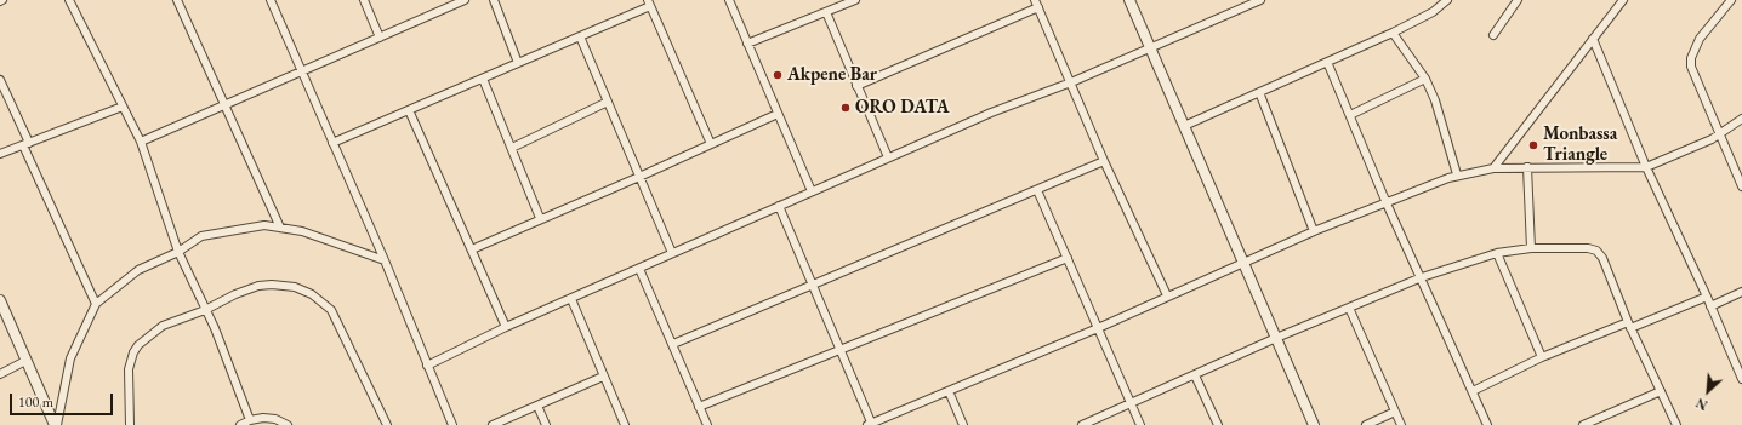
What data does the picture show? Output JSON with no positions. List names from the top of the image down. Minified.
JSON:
{"places":["Akpene Bar","ORO DATA","Monbassa Triangle"],"scale_bar":"100 m","north":"bottom left"}
